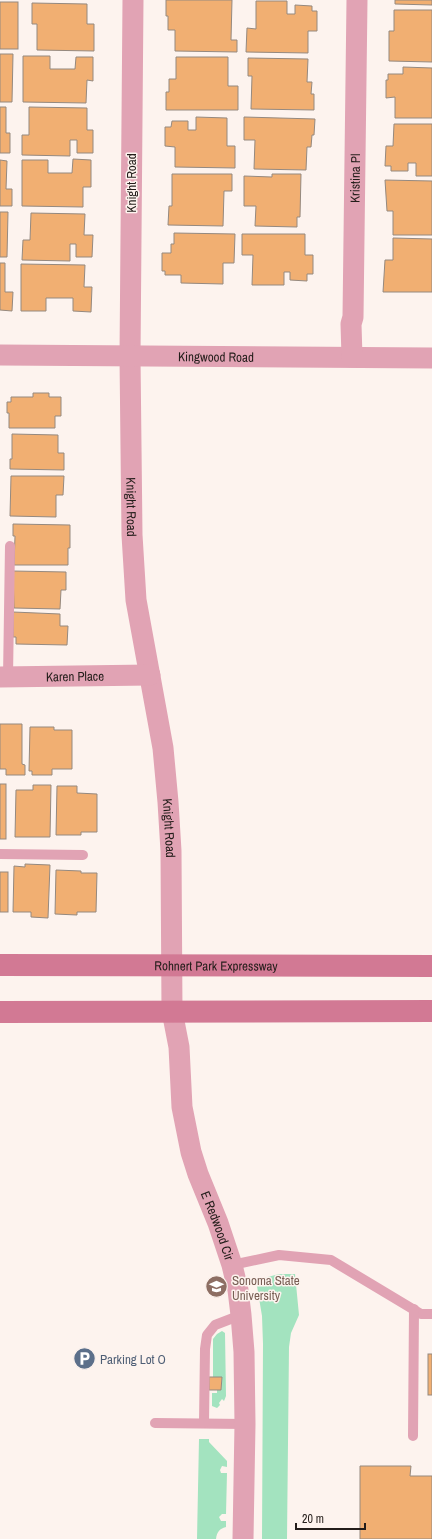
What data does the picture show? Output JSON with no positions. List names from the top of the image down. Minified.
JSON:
{"streets":{"main road":["Rohnert Park Expressway"],"street":["Kristina Pl","Knight Road","Kingwood Road","Karen Place","E Redwood Cir"]},"crossings":[["Kristina Pl","Kingwood Road"],["Knight Road","Kingwood Road"],["Knight Road","Karen Place"],["Knight Road","Rohnert Park Expressway"],["Knight Road","E Redwood Cir"]],"places":{"school or university":["Sonoma State University"],"parking":["Parking Lot O"]},"scale_bar":"20 m"}
